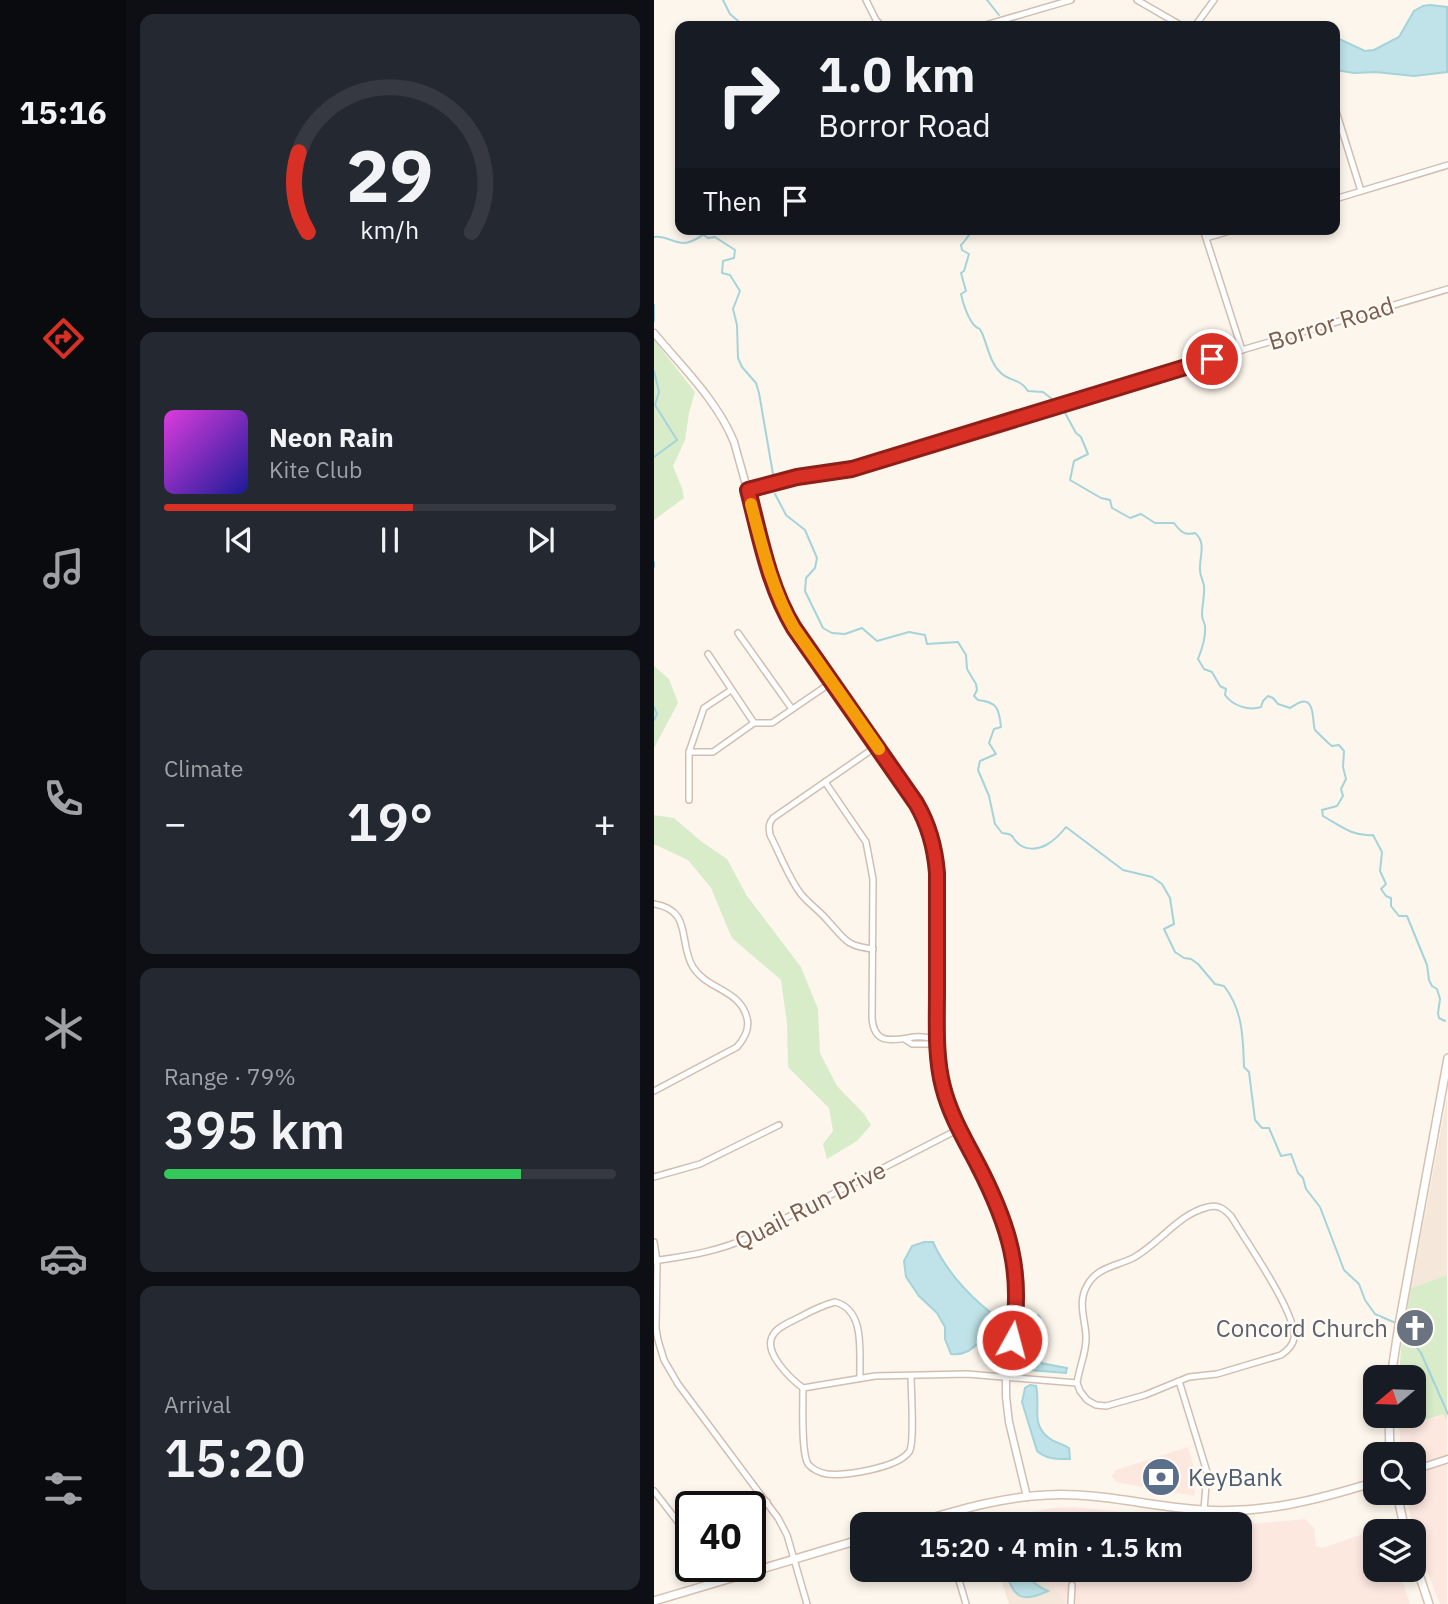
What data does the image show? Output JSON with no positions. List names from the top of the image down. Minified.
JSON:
{"streets":{"street":["Borror Road","Quail Run Drive"]},"places":{"church":["Concord Church"],"bank":["KeyBank"]},"north":"left","page":{"tabs":"15:16","turn":["1.0 km","Borror Road"],"then":"Then","song":["Neon Rain","Kite Club"],"tile":["Climate",["Range · 79%","395 km"],["Arrival","15:20"]],"heat":["−","19°","+"],"limit":"40","trip":"15:20 · 4 min · 1.5 km","gauge":["29","km/h"]}}
